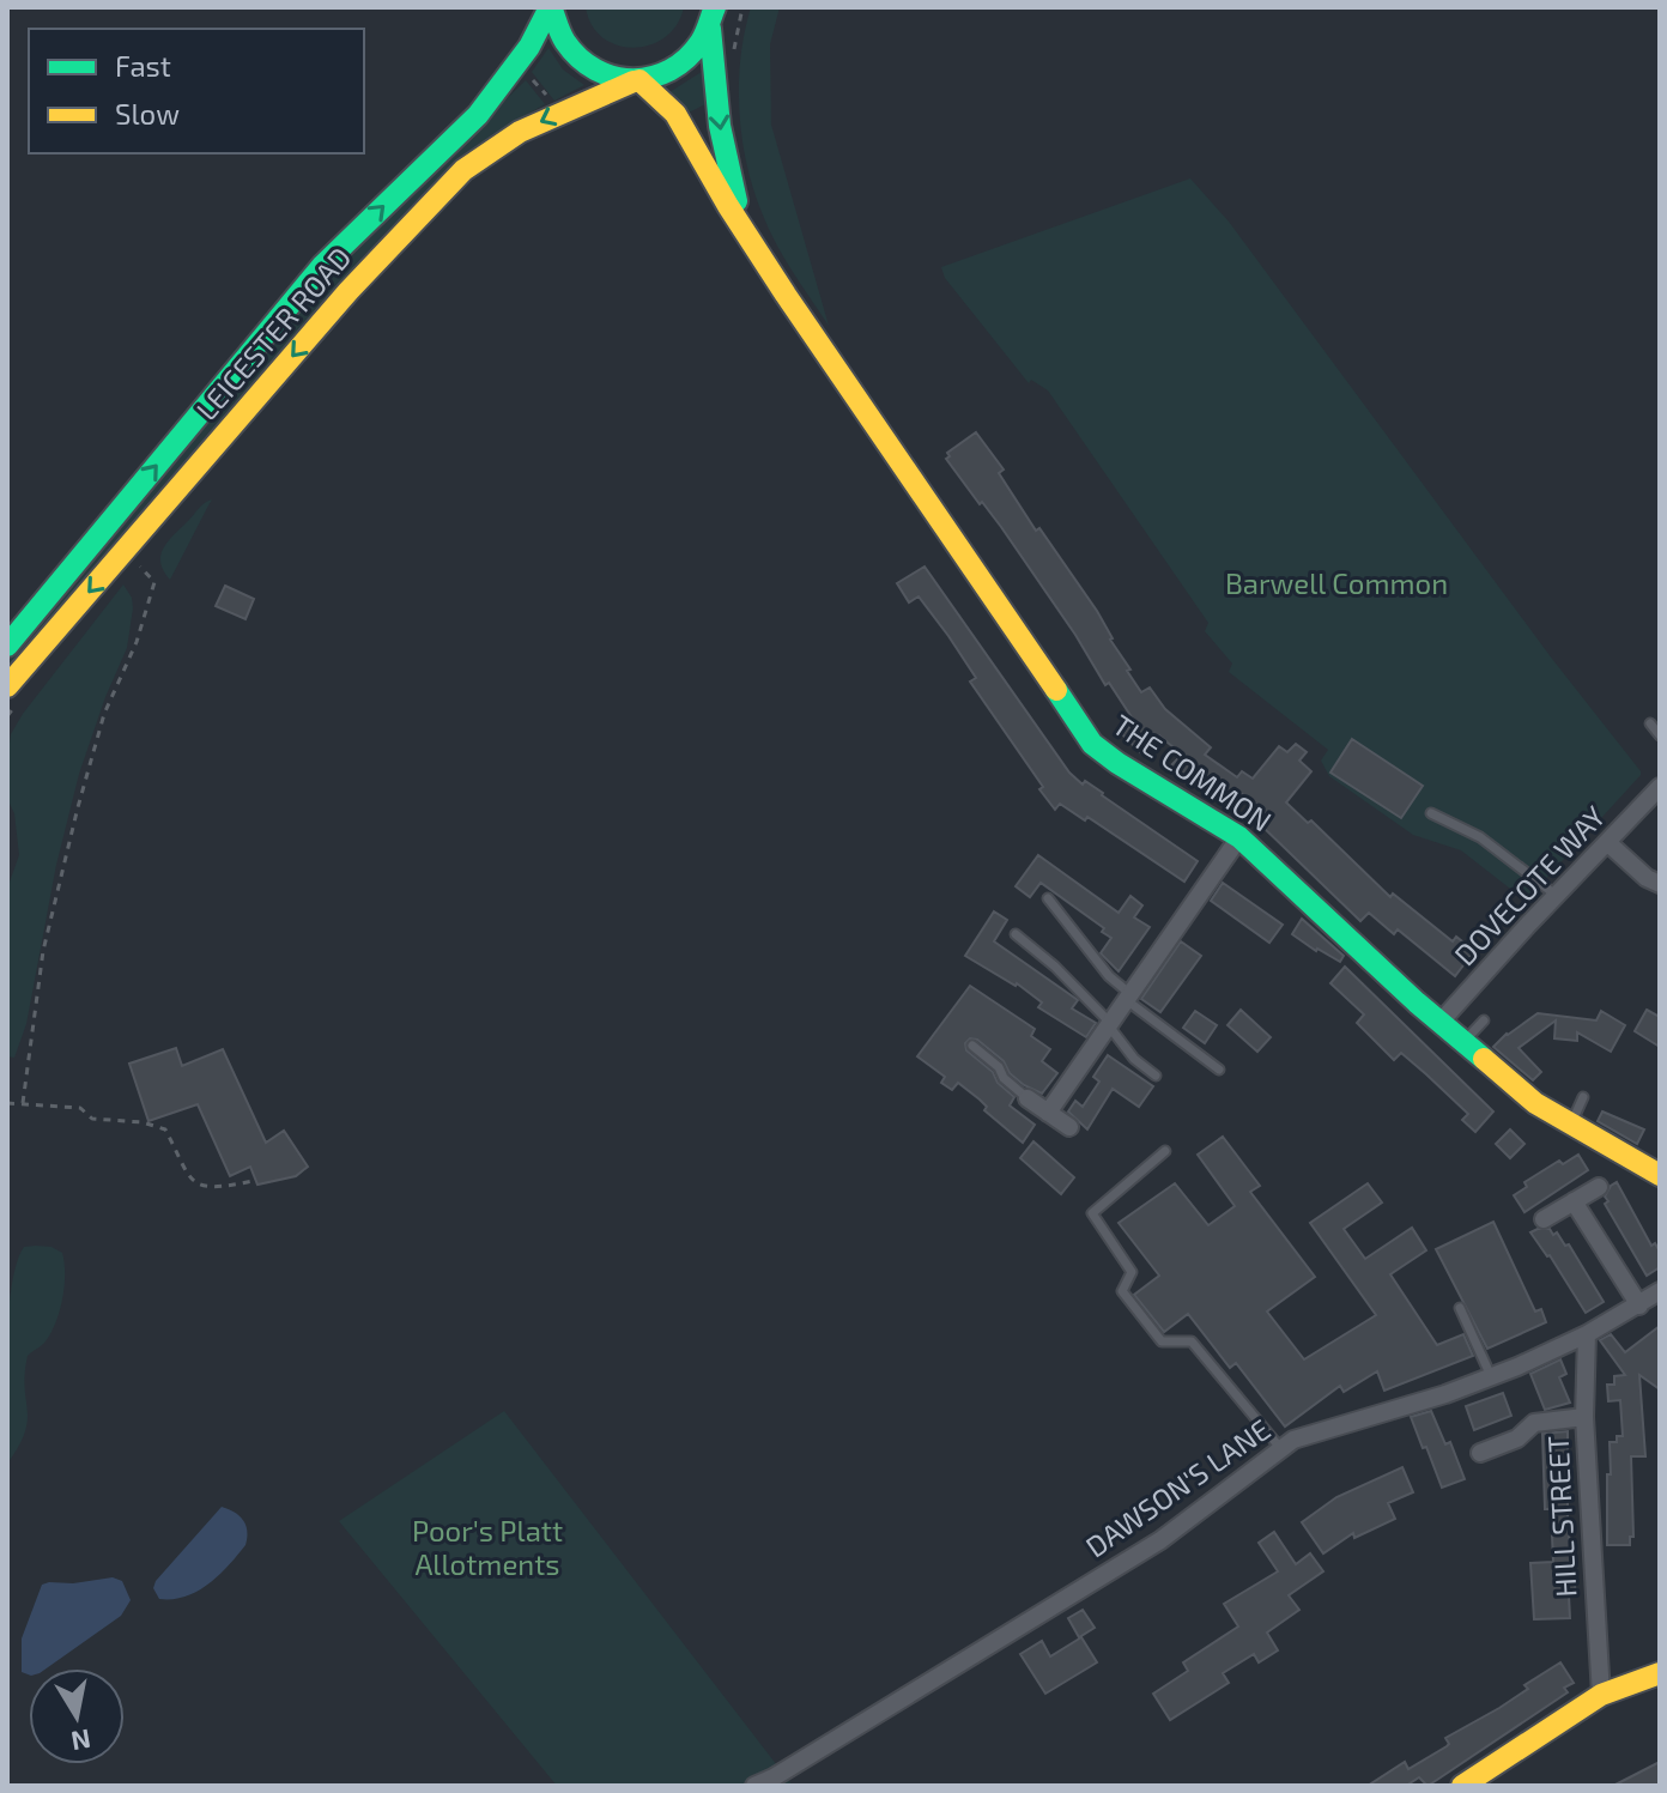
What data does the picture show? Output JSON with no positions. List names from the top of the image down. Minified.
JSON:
{"streets":{"street":["LEICESTER ROAD","THE COMMON","DOVECOTE WAY","DAWSON'S LANE","HILL STREET"]},"crossings":[["LEICESTER ROAD","THE COMMON"],["THE COMMON","DOVECOTE WAY"],["DAWSON'S LANE","HILL STREET"]],"parks":["Barwell Common","Poor's Platt Allotments"],"legend":["Fast","Slow"],"north":"bottom"}
